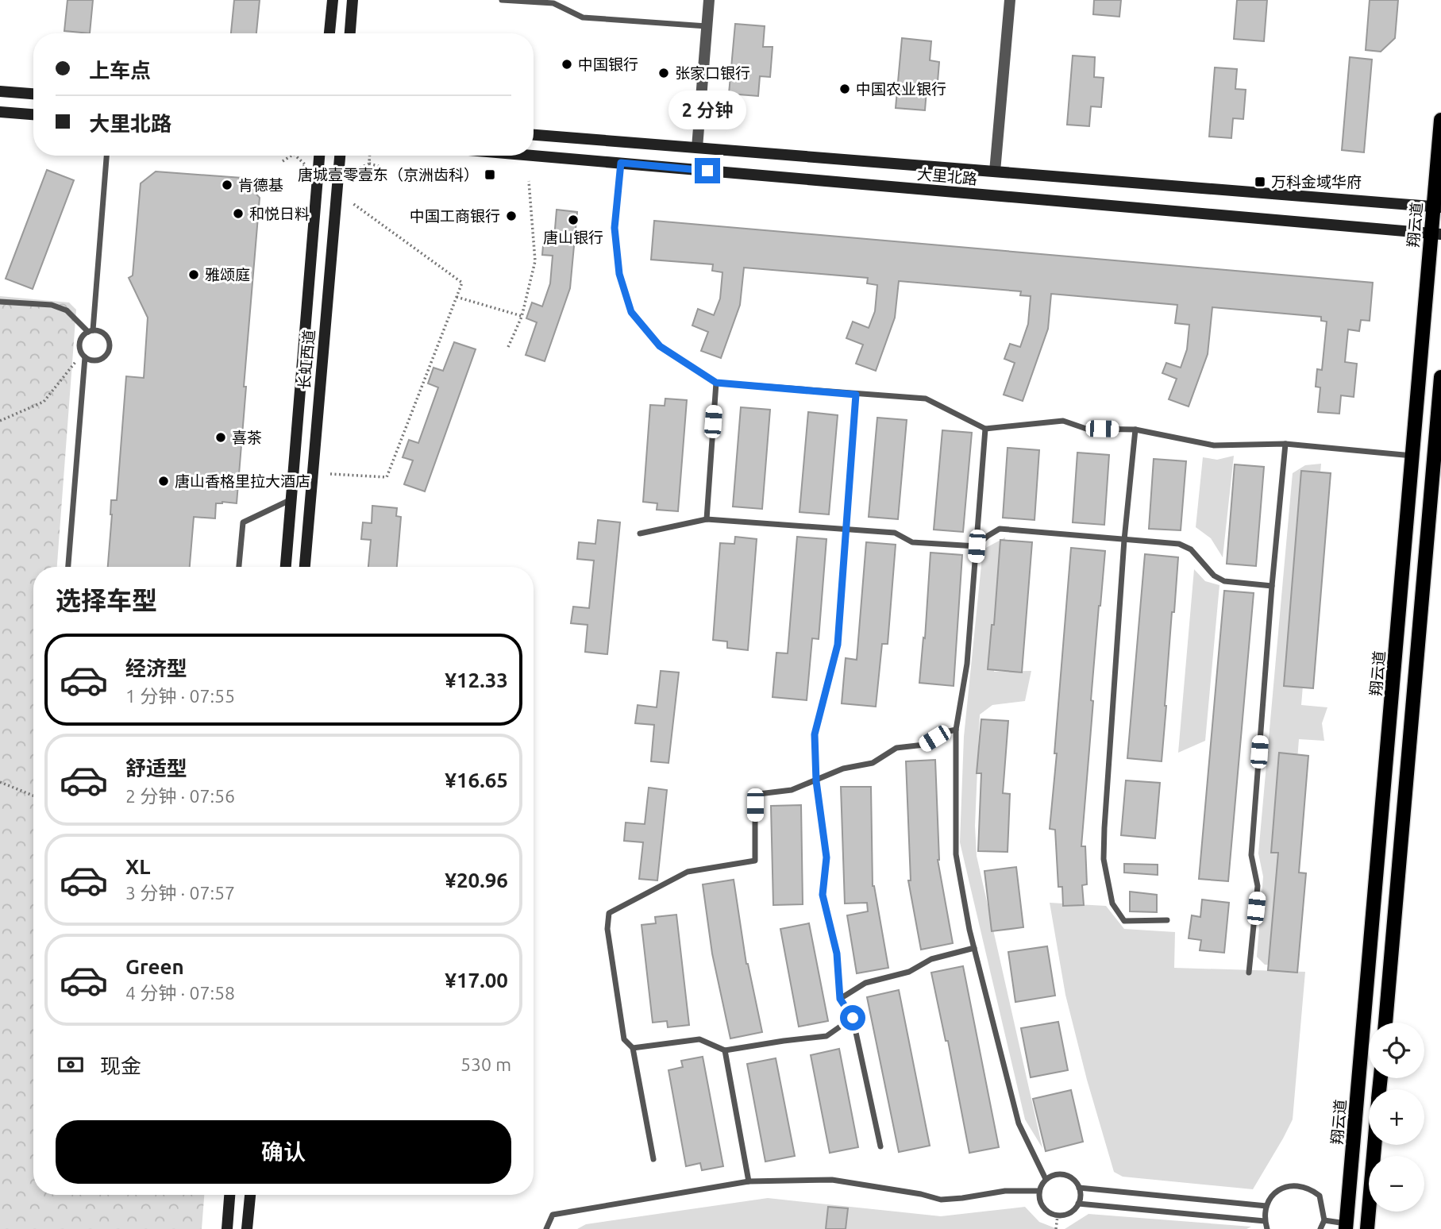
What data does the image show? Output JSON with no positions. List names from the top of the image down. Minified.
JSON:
{"streets":{"main road":["大里北路","翔云道","长虹西道"]},"crossings":[["大里北路","翔云道"]],"places":{"other":["中国银行","张家口银行","中国农业银行","肯德基","和悦日料","中国工商银行","唐山银行","雅颂庭","喜茶","唐山香格里拉大酒店"],"transit":["唐城壹零壹东（京洲齿科）","万科金域华府"]},"page":{"banner":["上车点","大里北路"],"bubble":"2 分钟","heading":"选择车型","list":[{"name":"经济型","note":"1 分钟 · 07:55","value":"¥12.33"},{"name":"舒适型","note":"2 分钟 · 07:56","value":"¥16.65"},{"name":"XL","note":"3 分钟 · 07:57","value":"¥20.96"},{"name":"Green","note":"4 分钟 · 07:58","value":"¥17.00"}],"map_buttons":["+","−"],"pay":["现金","530 m"],"buttons":"确认"}}
